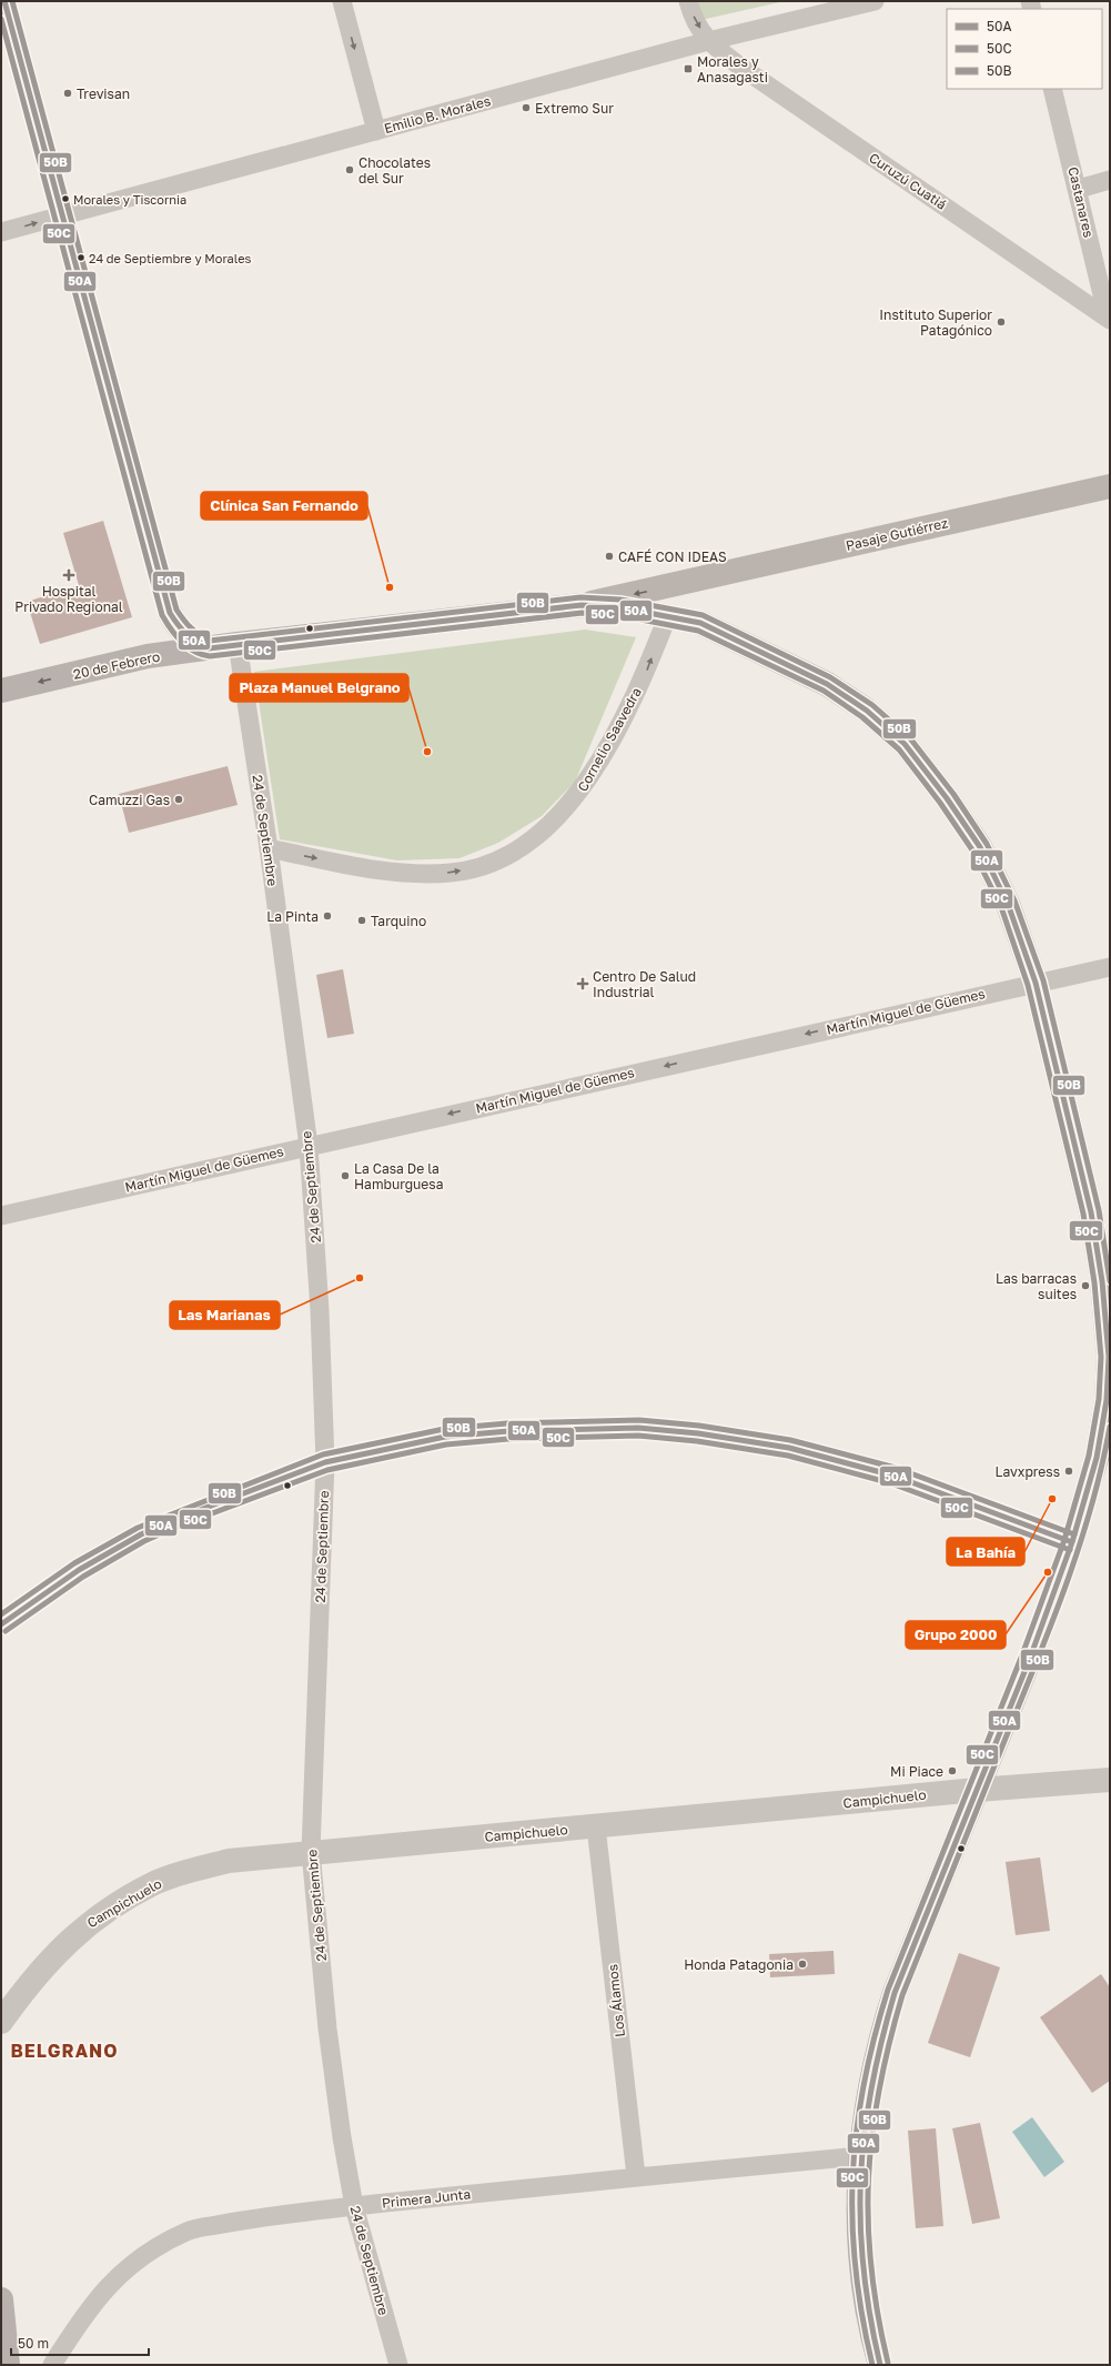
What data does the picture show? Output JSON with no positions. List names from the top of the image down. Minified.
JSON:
{"streets":{"main road":["Pasaje Gutiérrez","20 de Febrero"],"street":["Emilio B. Morales","Curuzú Cuatiá","Castanares","Cornelio Saavedra","24 de Septiembre","Martín Miguel de Güemes","Campichuelo","Los Álamos","Primera Junta"]},"crossings":[["Emilio B. Morales","Curuzú Cuatiá"],["Curuzú Cuatiá","Castanares"],["Pasaje Gutiérrez","20 de Febrero"],["20 de Febrero","Cornelio Saavedra"],["20 de Febrero","24 de Septiembre"],["20 de Febrero","Martín Miguel de Güemes"],["20 de Febrero","Campichuelo"],["20 de Febrero","Primera Junta"],["Cornelio Saavedra","24 de Septiembre"],["24 de Septiembre","Martín Miguel de Güemes"],["24 de Septiembre","Campichuelo"],["24 de Septiembre","Primera Junta"],["Campichuelo","Los Álamos"],["Los Álamos","Primera Junta"]],"one_way":["Cornelio Saavedra","Martín Miguel de Güemes"],"districts":["BELGRANO"],"places":{"transit":["Morales y Anasagasti"],"other":["Trevisan","Extremo Sur","Chocolates del Sur","Morales y Tiscornia","24 de Septiembre y Morales","Instituto Superior Patagónico","CAFÉ CON IDEAS","Clínica San Fernando","Plaza Manuel Belgrano","Camuzzi Gas","La Pinta","Tarquino","La Casa De la Hamburguesa","Las Marianas","Las barracas suites","Lavxpress","La Bahía","Grupo 2000","Mi Piace","Honda Patagonia"],"health":["Hospital Privado Regional","Centro De Salud Industrial"]},"lines":["transit line 50A","transit line 50B","transit line 50C"],"legend":["50A","50C","50B"],"scale_bar":"50 m"}
